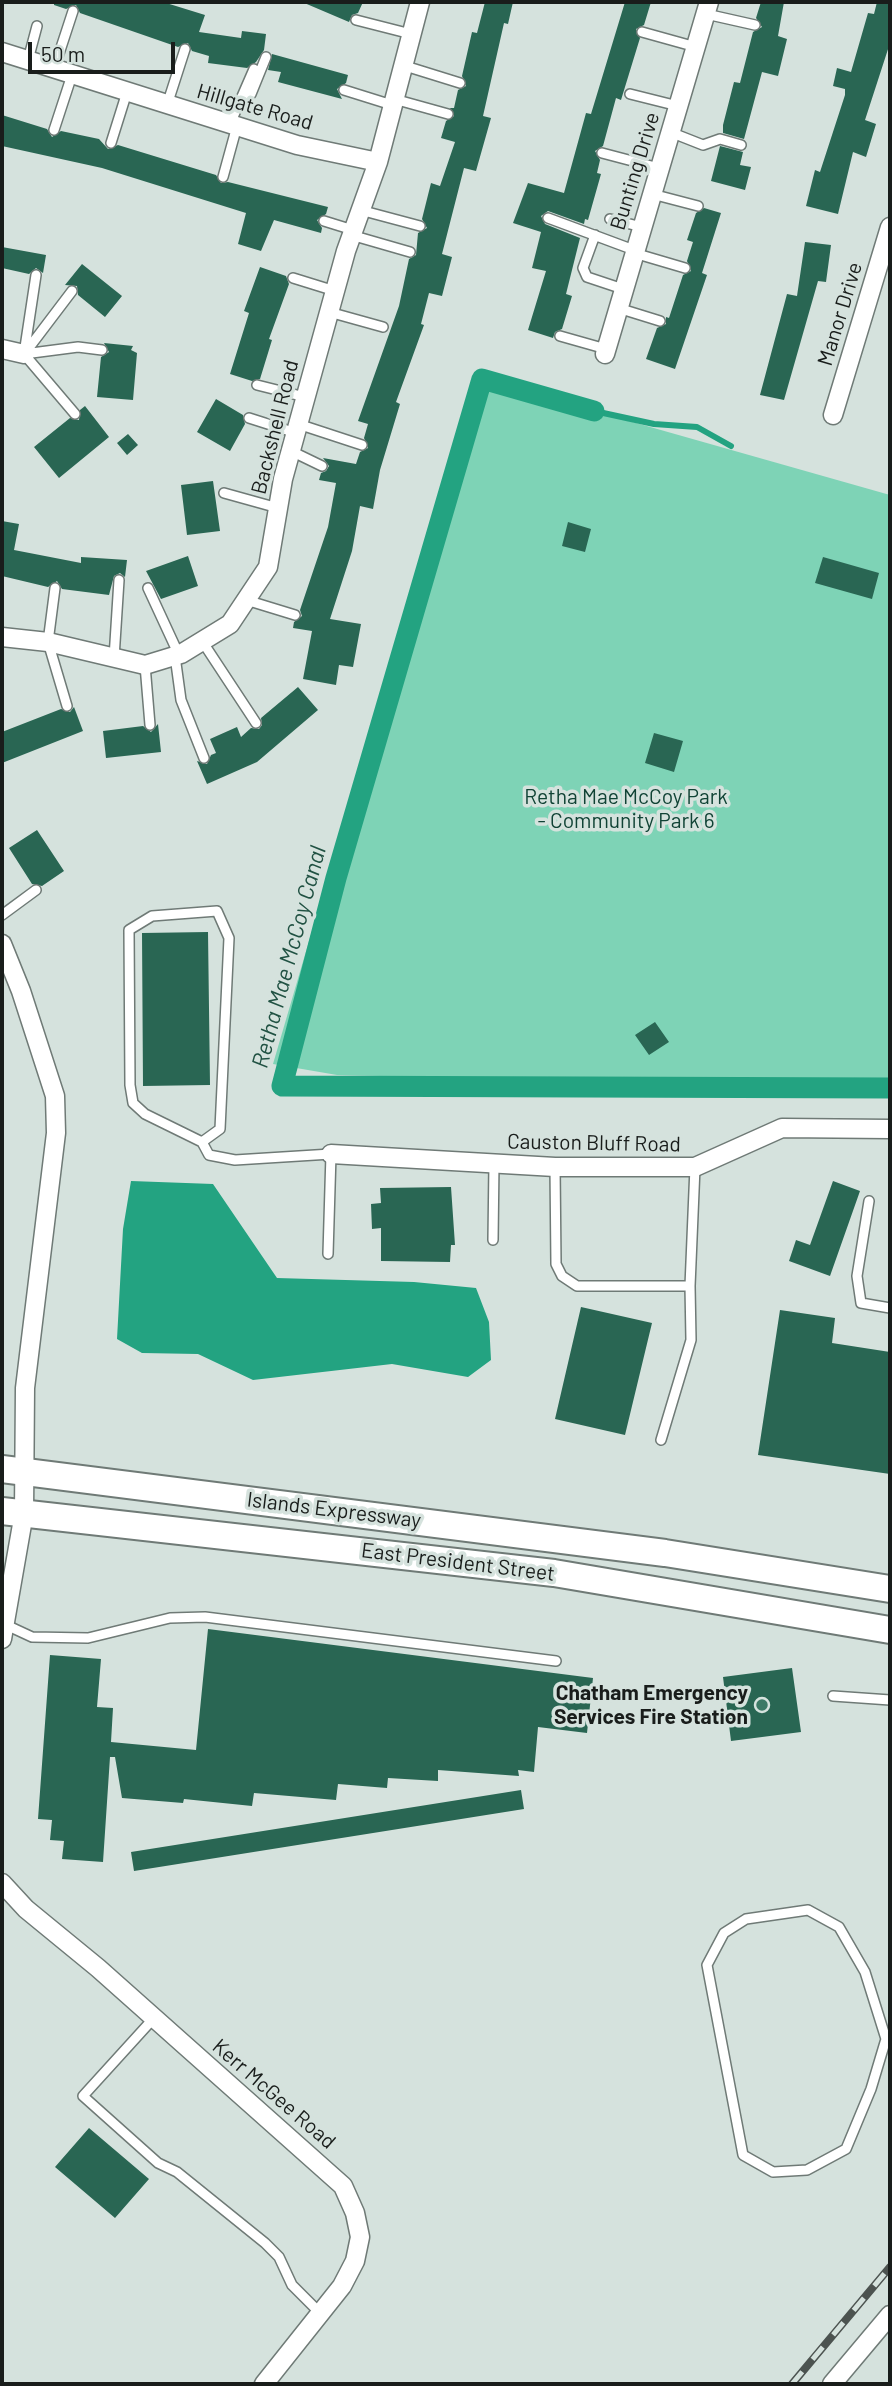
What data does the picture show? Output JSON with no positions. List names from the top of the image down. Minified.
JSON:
{"streets":{"main road":["Islands Expressway","East President Street"],"street":["Hillgate Road","Bunting Drive","Manor Drive","Backshell Road","Causton Bluff Road","Kerr McGee Road"]},"crossings":[["Hillgate Road","Backshell Road"]],"water":["Retha Mae McCoy Canal"],"parks":["Retha Mae McCoy Park - Community Park 6"],"places":["Chatham Emergency Services Fire Station"],"scale_bar":"50 m"}
